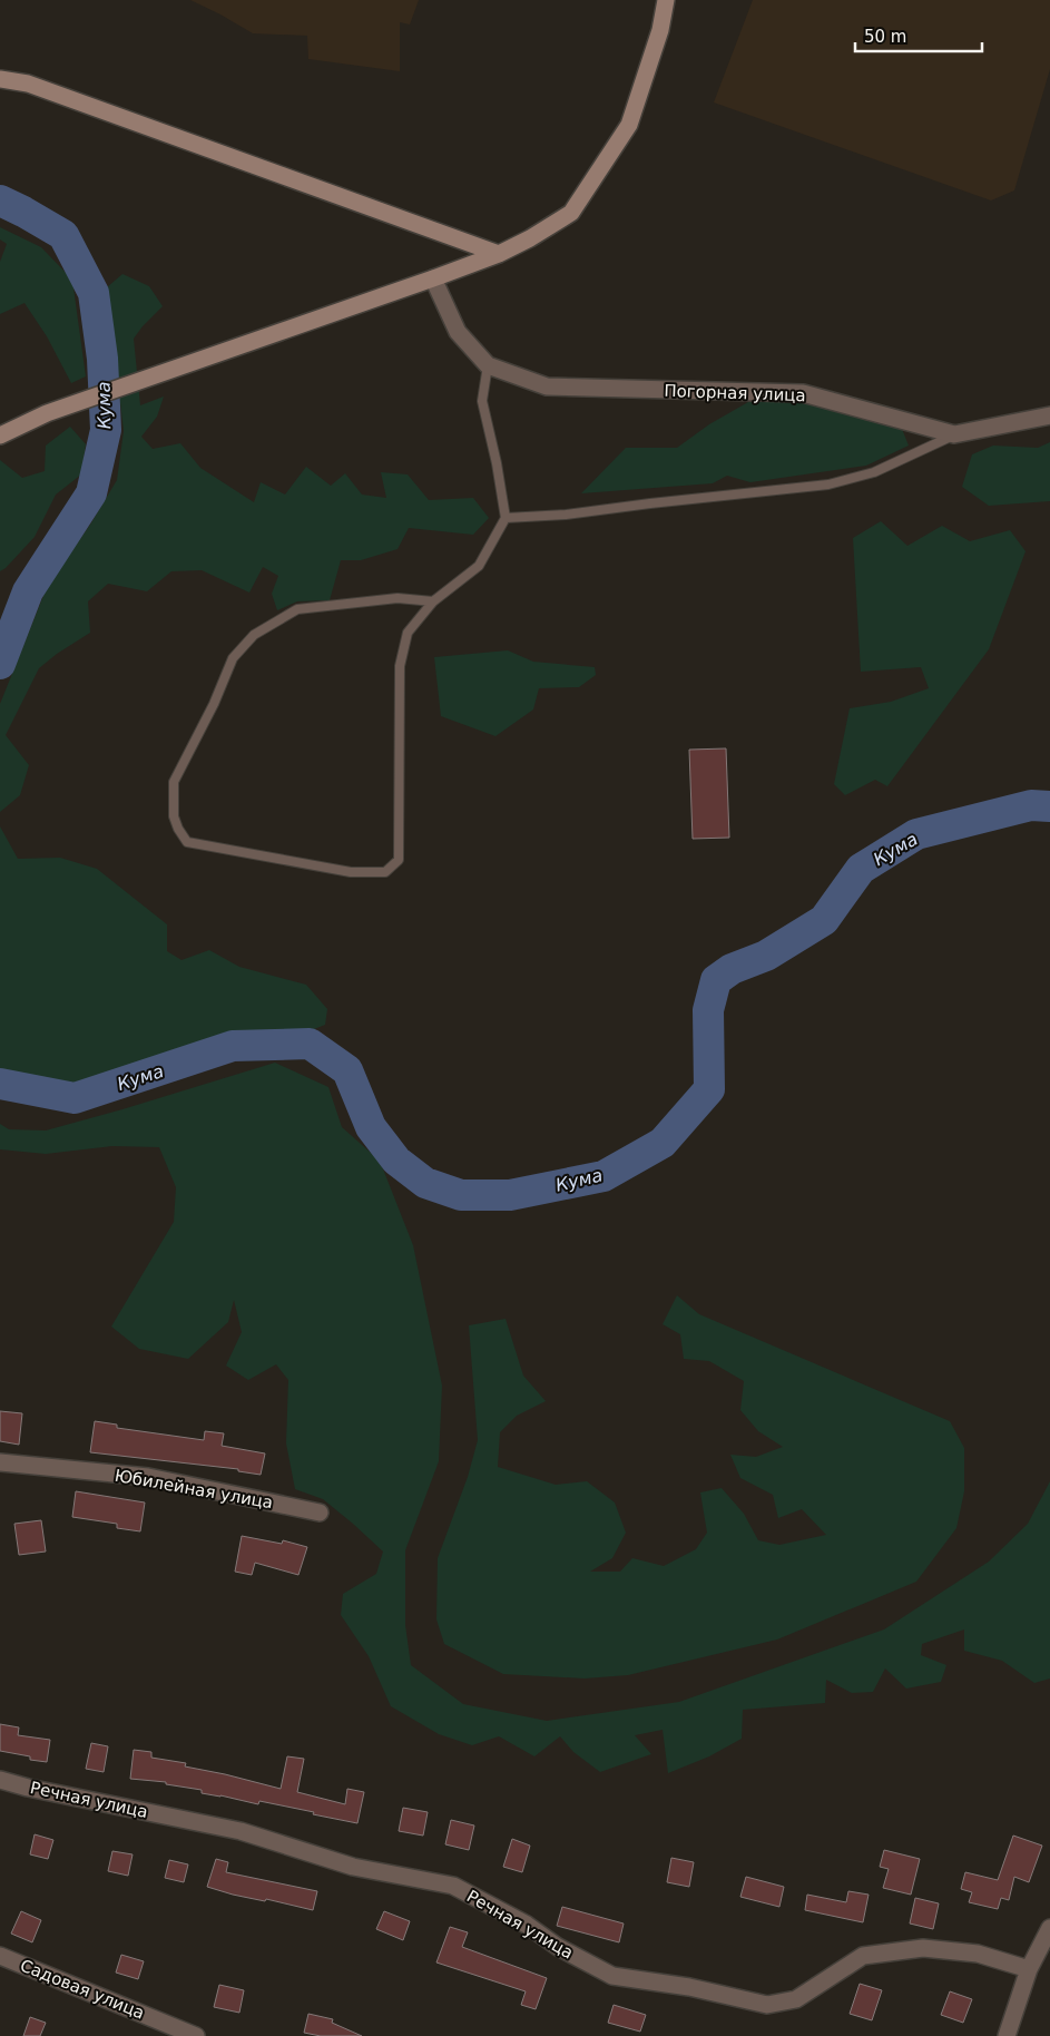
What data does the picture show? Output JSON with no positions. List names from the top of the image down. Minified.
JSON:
{"streets":{"street":["Погорная улица","Юбилейная улица","Речная улица","Садовая улица"]},"water":["Кума"],"scale_bar":"50 m"}
